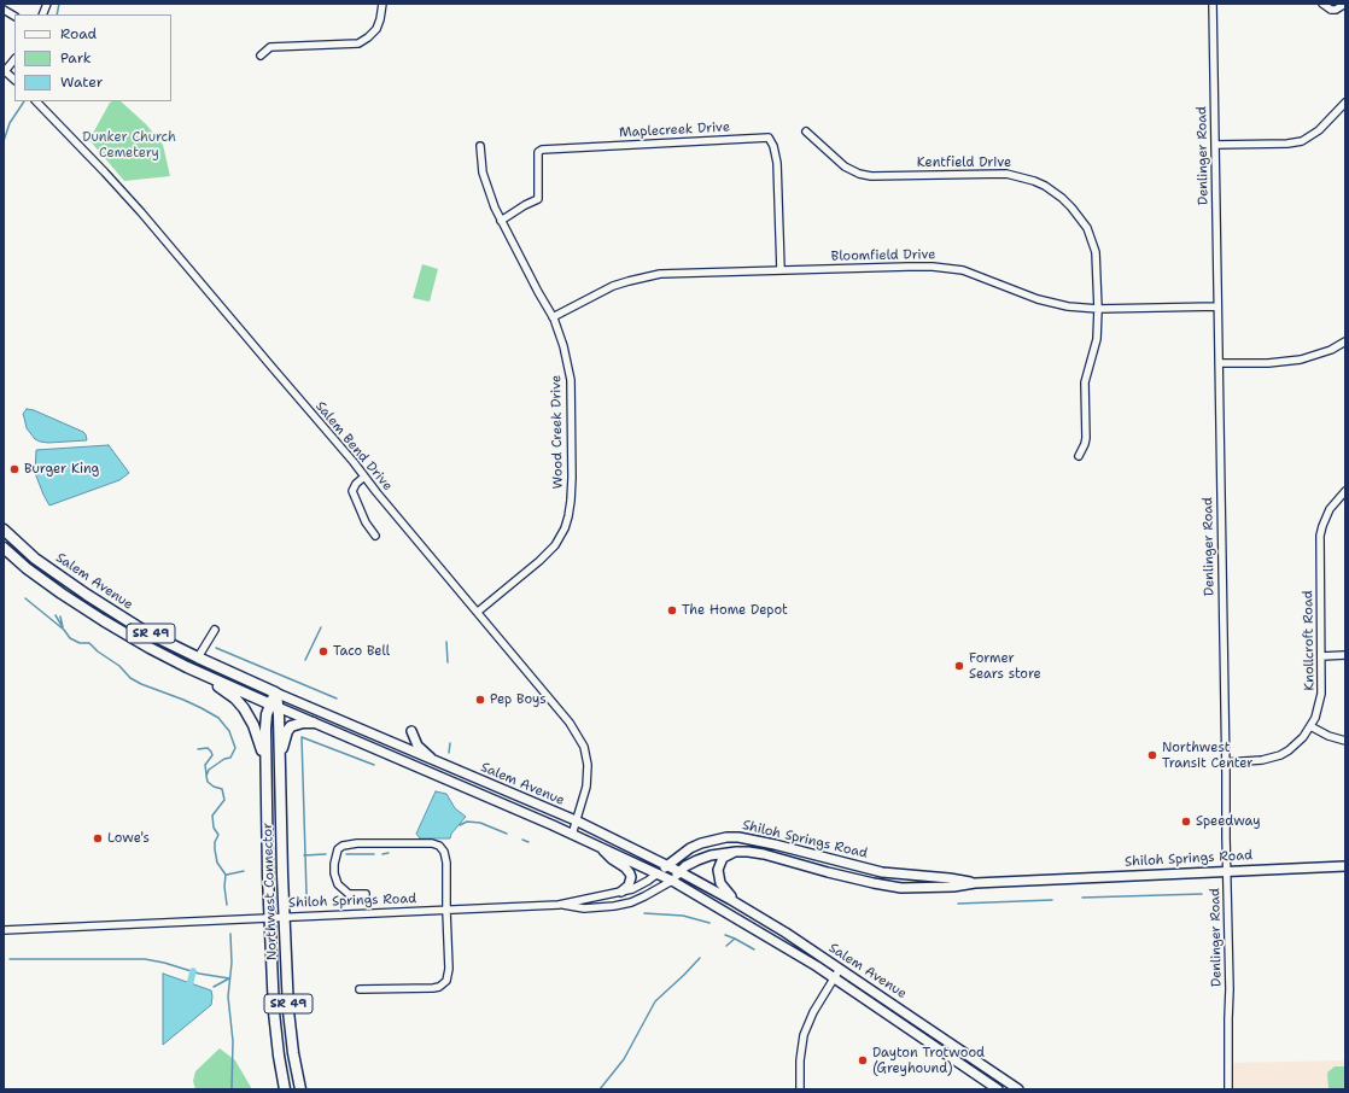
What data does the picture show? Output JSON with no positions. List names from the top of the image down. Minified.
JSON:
{"streets":{"highway":["Salem Avenue","SR 49","Northwest Connector"],"main road":["Shiloh Springs Road"],"street":["Maplecreek Drive","Denlinger Road","Kentfield Drive","Bloomfield Drive","Wood Creek Drive","Salem Bend Drive","Knollcroft Road"]},"crossings":[["Maplecreek Drive","Bloomfield Drive"],["Maplecreek Drive","Wood Creek Drive"],["Denlinger Road","Bloomfield Drive"],["Denlinger Road","Knollcroft Road"],["Denlinger Road","Shiloh Springs Road"],["Kentfield Drive","Bloomfield Drive"],["Bloomfield Drive","Wood Creek Drive"],["Wood Creek Drive","Salem Bend Drive"],["Salem Bend Drive","Salem Avenue"],["Salem Avenue","SR 49"],["Salem Avenue","Shiloh Springs Road"],["Salem Avenue","Northwest Connector"],["SR 49","Northwest Connector"],["Shiloh Springs Road","Northwest Connector"]],"parks":["Dunker Church Cemetery"],"places":["Burger King","The Home Depot","Taco Bell","Former Sears store","Pep Boys","Northwest Transit Center","Speedway","Lowe's","Dayton Trotwood (Greyhound)"],"legend":["Road","Park","Water"]}
